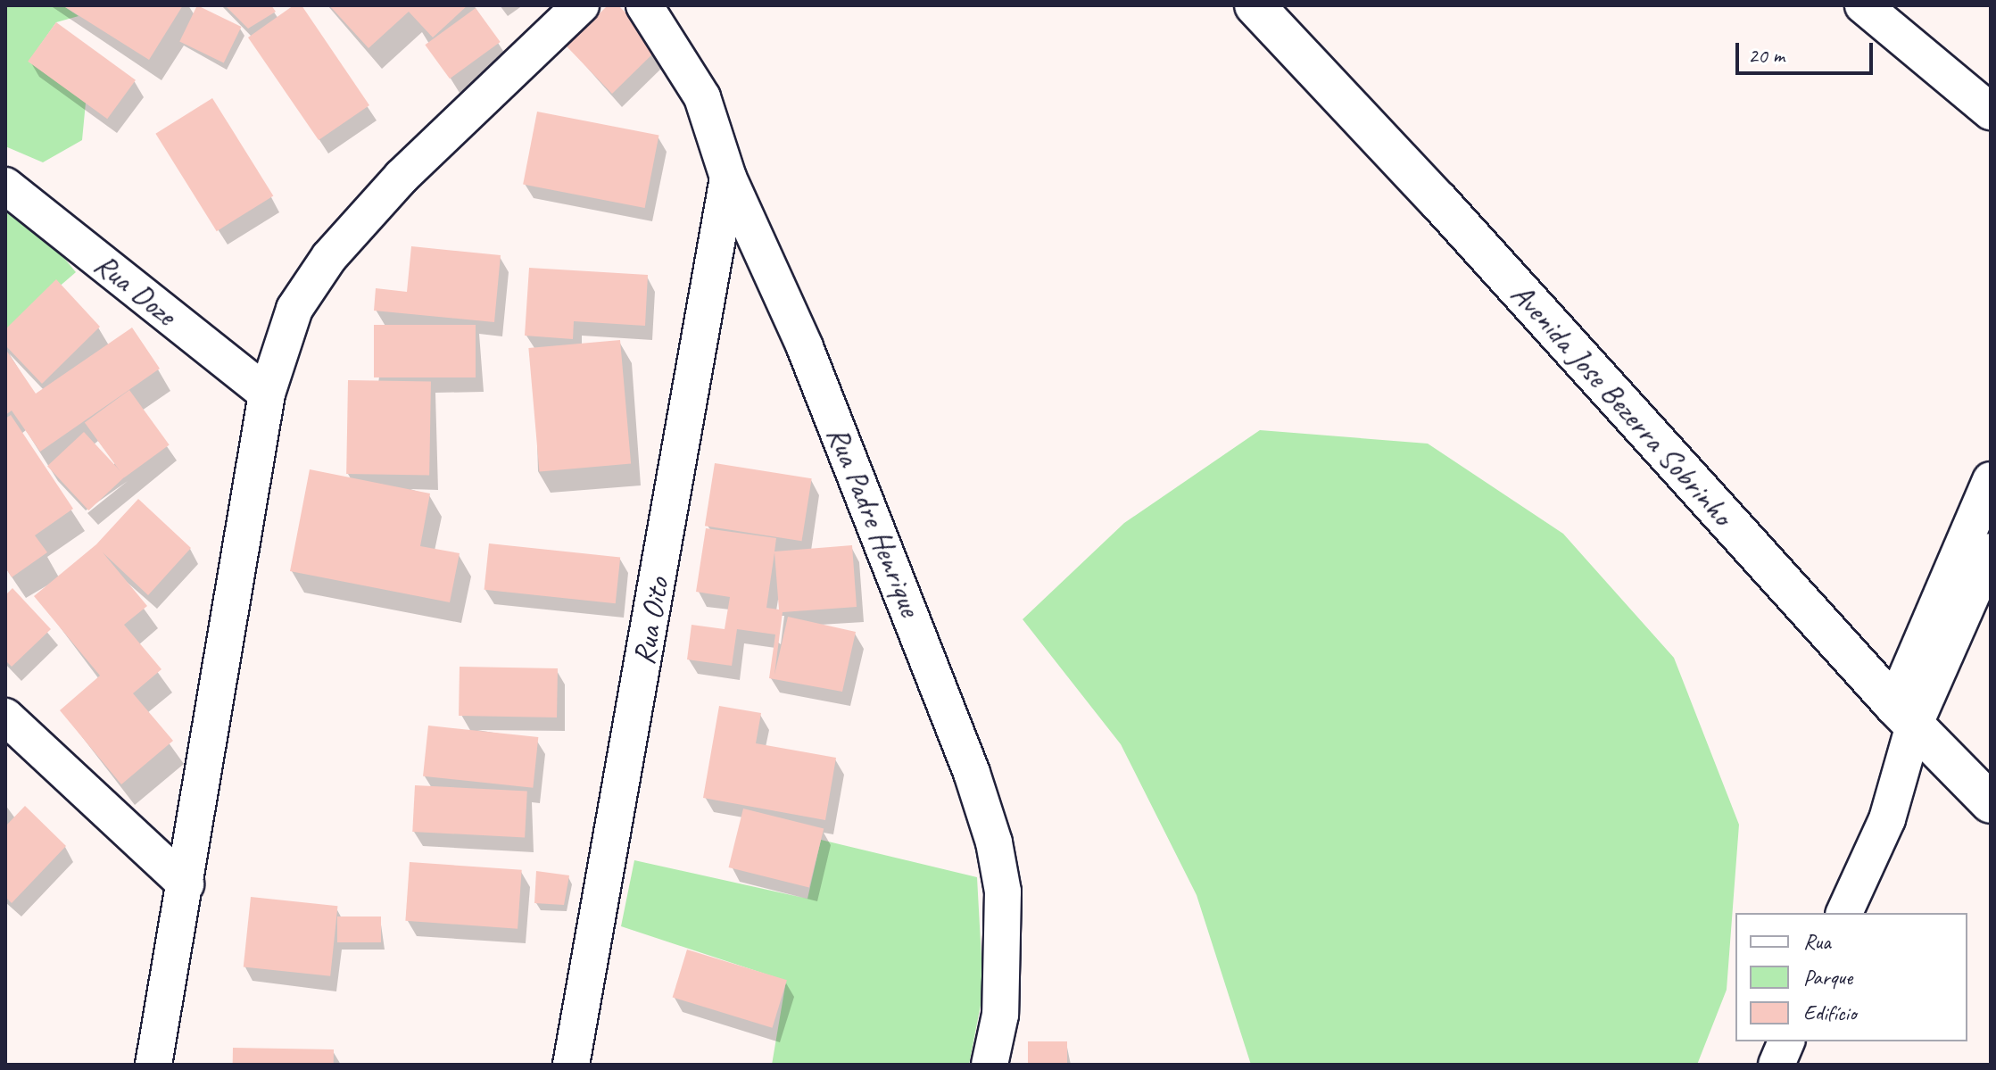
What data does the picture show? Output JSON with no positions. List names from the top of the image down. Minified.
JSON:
{"streets":{"main road":["Avenida Jose Bezerra Sobrinho"],"street":["Rua Doze","Rua Padre Henrique","Rua Oito"]},"crossings":[["Rua Padre Henrique","Rua Oito"]],"legend":["Rua","Parque","Edifício"],"scale_bar":"20 m"}
